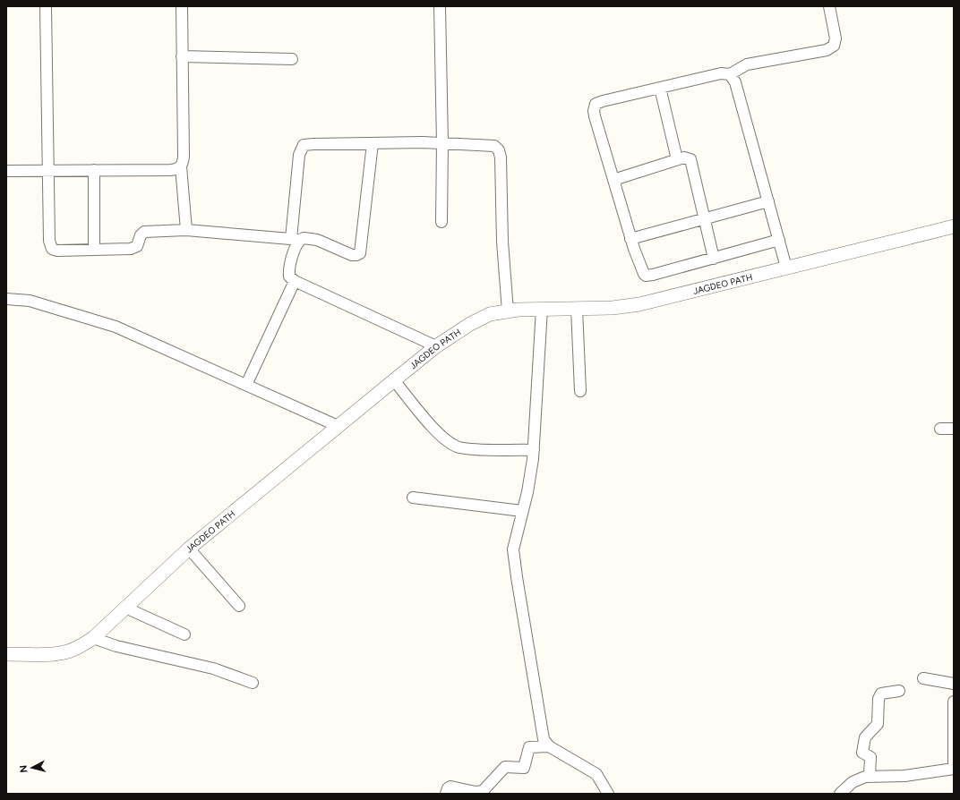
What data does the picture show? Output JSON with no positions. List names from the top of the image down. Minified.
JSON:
{"streets":{"main road":["JAGDEO PATH"]},"north":"left"}
